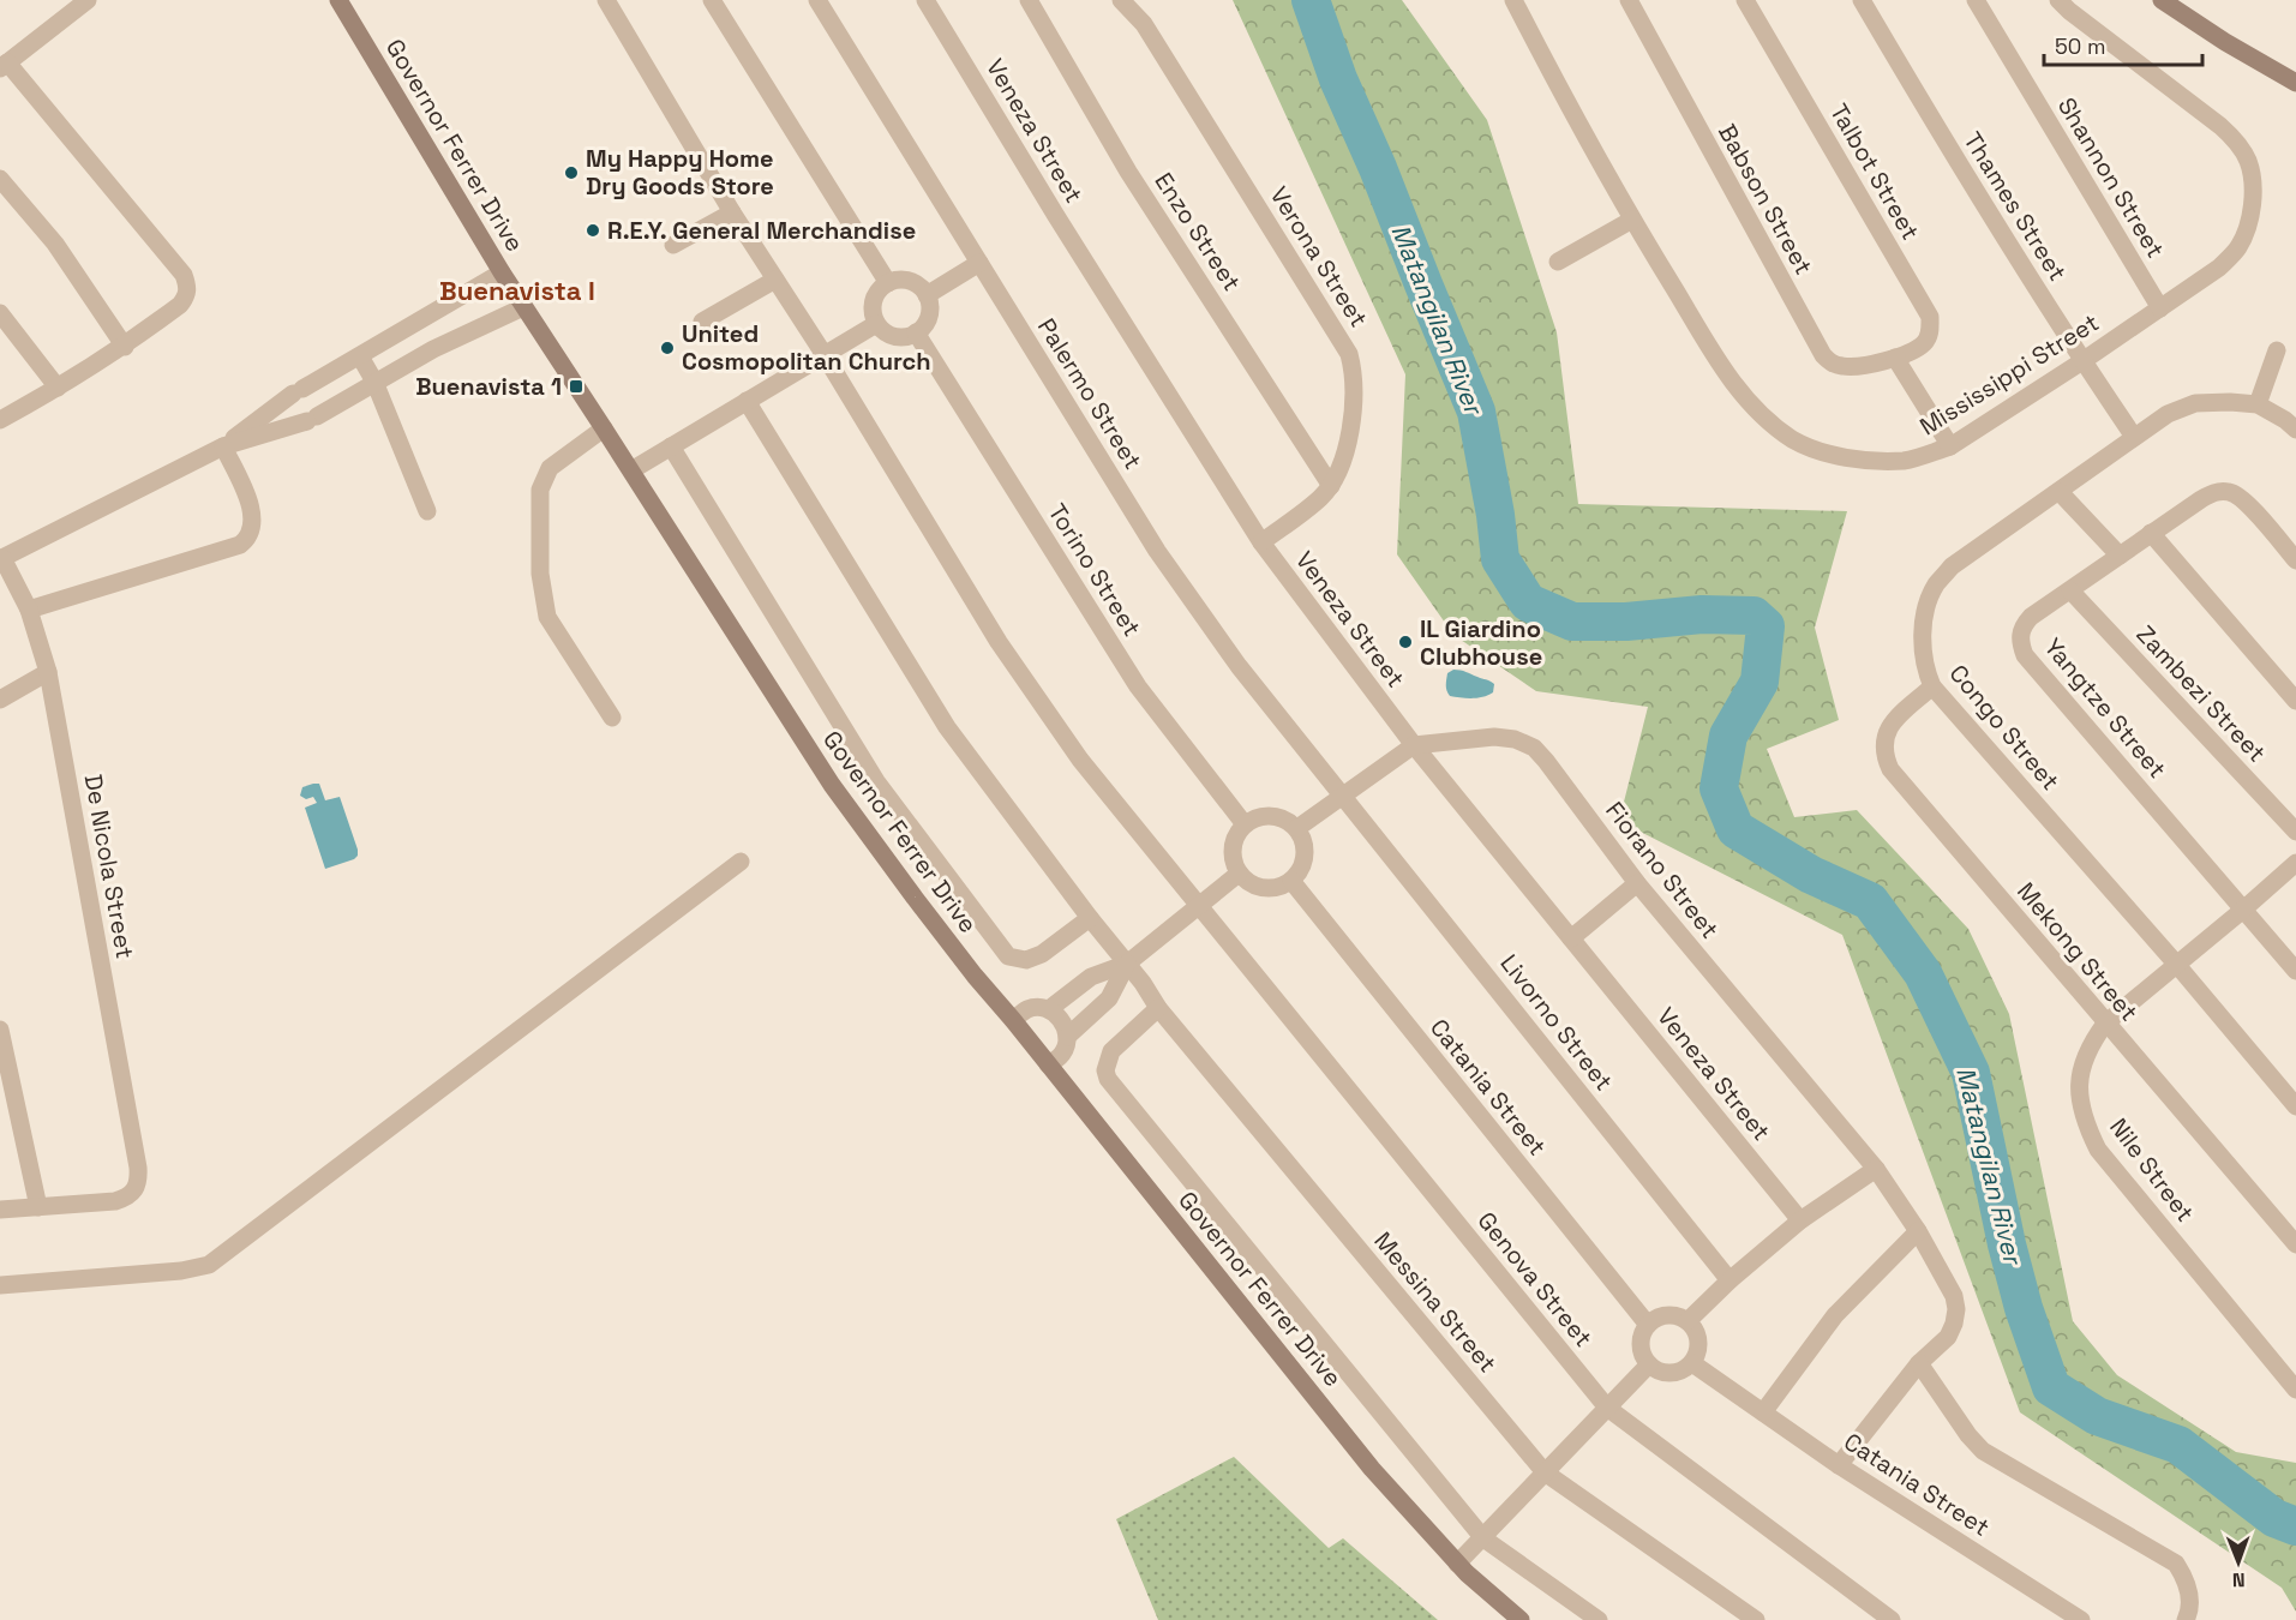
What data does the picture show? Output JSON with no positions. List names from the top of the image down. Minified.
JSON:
{"streets":{"main road":["Governor Ferrer Drive"],"street":["Veneza Street","Talbot Street","Shannon Street","Babson Street","Thames Street","Enzo Street","Verona Street","Mississippi Street","Palermo Street","Torino Street","Zambezi Street","Yangtze Street","Congo Street","De Nicola Street","Fiorano Street","Mekong Street","Livorno Street","Catania Street","Nile Street","Genova Street","Messina Street"]},"crossings":[["Veneza Street","Verona Street"],["Veneza Street","Fiorano Street"],["Talbot Street","Babson Street"],["Shannon Street","Mississippi Street"],["Thames Street","Mississippi Street"],["Thames Street","Congo Street"],["Enzo Street","Verona Street"],["Palermo Street","Fiorano Street"],["Palermo Street","Livorno Street"],["Torino Street","Fiorano Street"],["Torino Street","Catania Street"],["Zambezi Street","Yangtze Street"],["Yangtze Street","Nile Street"],["Congo Street","Mekong Street"],["Congo Street","Nile Street"],["Fiorano Street","Livorno Street"],["Fiorano Street","Catania Street"],["Mekong Street","Nile Street"]],"districts":["Buenavista I"],"water":["Matangilan River"],"places":{"other":["My Happy Home Dry Goods Store","R.E.Y. General Merchandise","United Cosmopolitan Church","IL Giardino Clubhouse"],"transit":["Buenavista 1"]},"scale_bar":"50 m","north":"bottom"}
